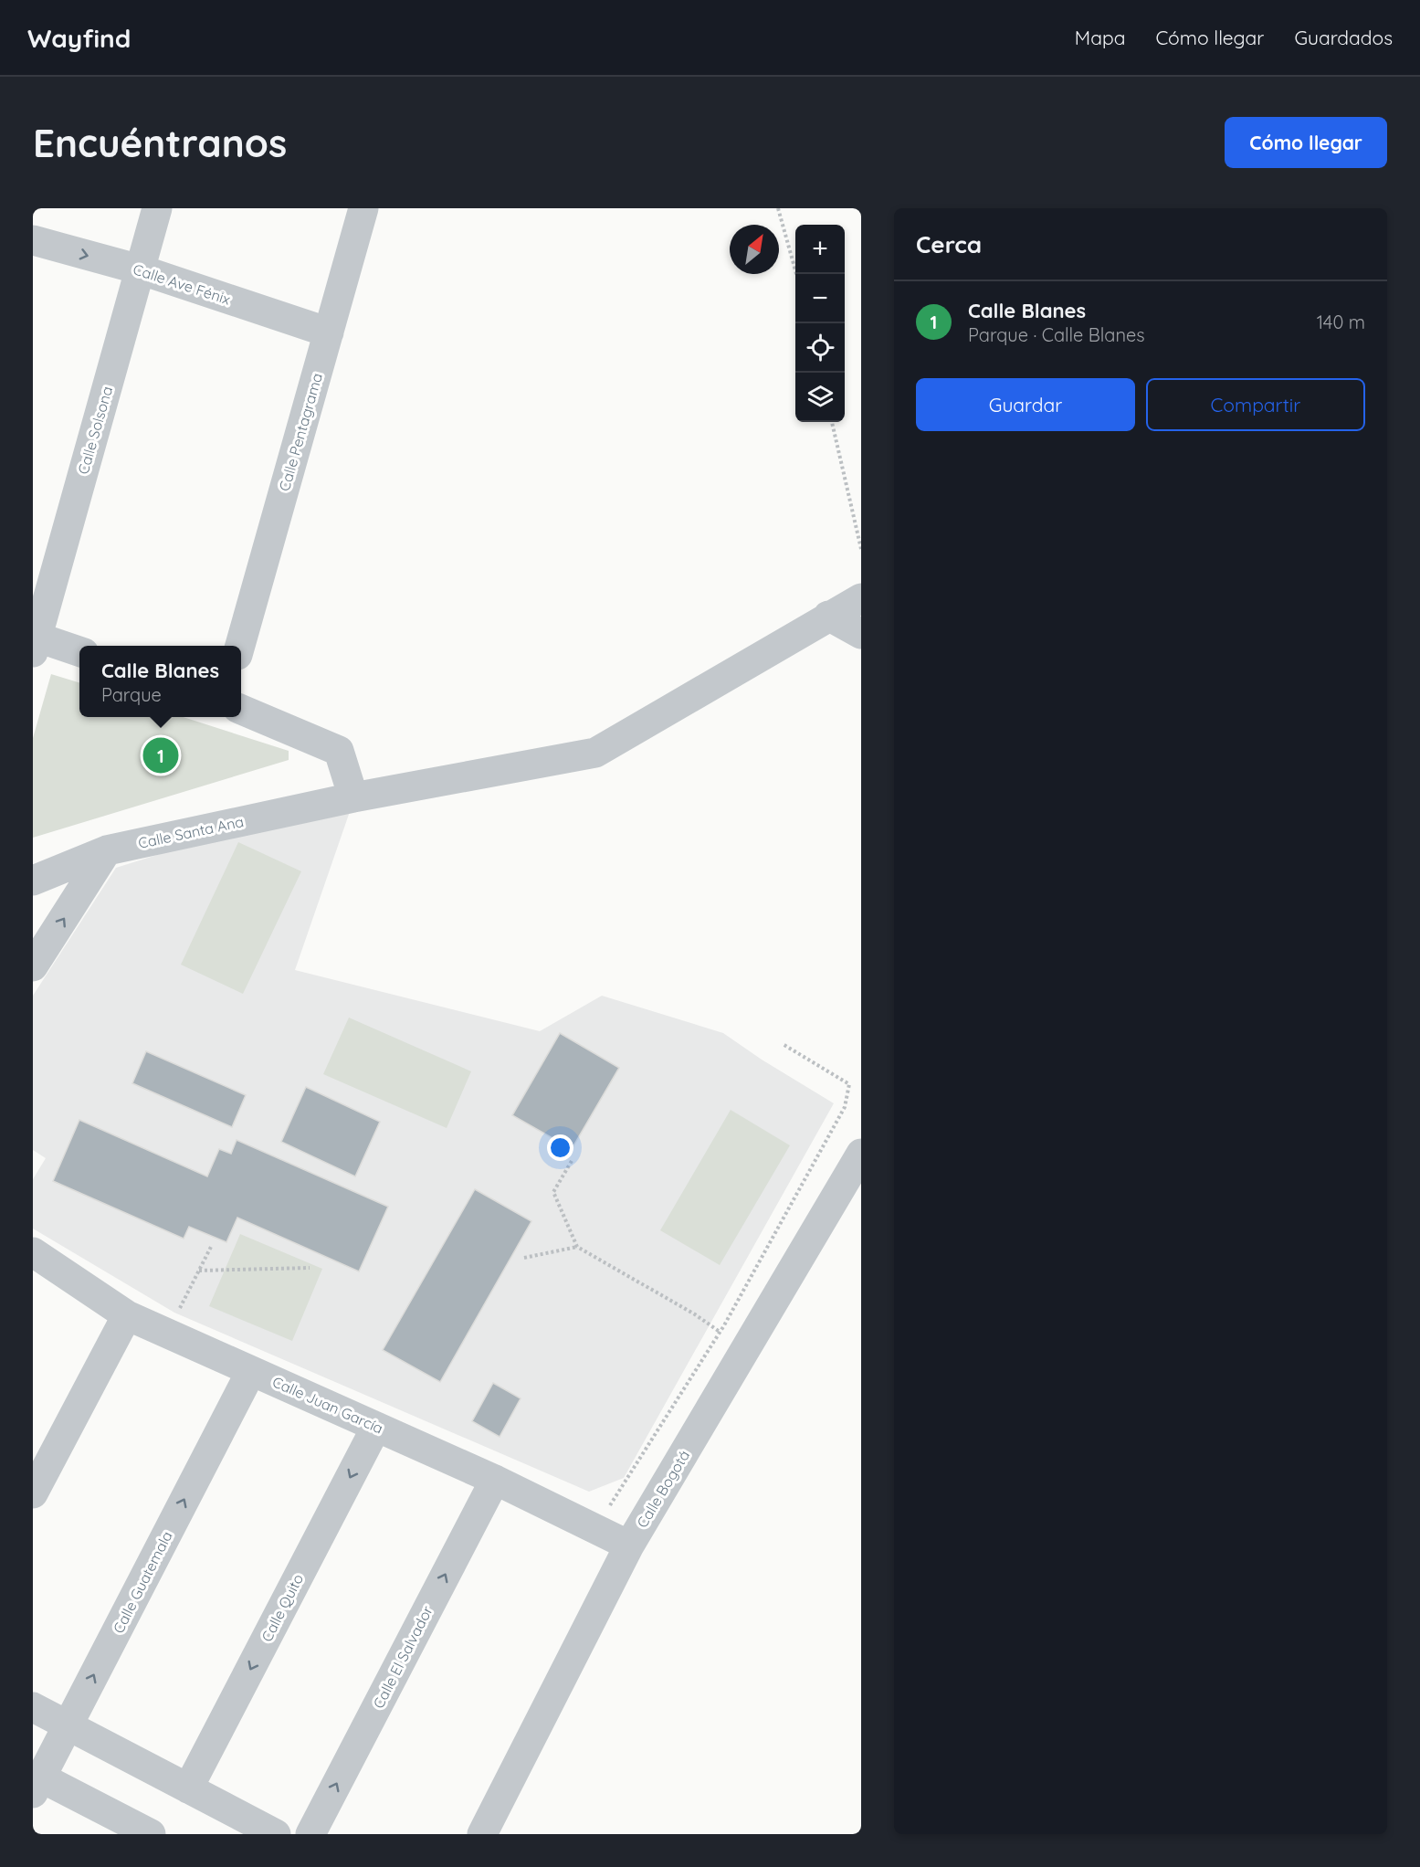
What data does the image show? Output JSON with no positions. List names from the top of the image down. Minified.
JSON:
{"streets":{"street":["Calle Ave Fénix","Calle Solsona","Calle Pentagrama","Calle Santa Ana","Calle Juan García","Calle Bogotá","Calle Guatemala","Calle Quito","Calle El Salvador"]},"crossings":[["Calle Ave Fénix","Calle Solsona"],["Calle Ave Fénix","Calle Pentagrama"],["Calle Juan García","Calle Bogotá"],["Calle Juan García","Calle Guatemala"],["Calle Juan García","Calle Quito"],["Calle Juan García","Calle El Salvador"]],"one_way":["Calle Ave Fénix","Calle Quito","Calle El Salvador"],"north":"top right","page":{"header":"Wayfind","nav":["Mapa","Cómo llegar","Guardados"],"buttons":["Cómo llegar",["Guardar","Compartir"]],"title":"Encuéntranos","heading":"Cerca","map_buttons":["+","−"],"list":[{"mark":"1","name":"Calle Blanes","note":"Parque · Calle Blanes","value":"140 m"}],"popup":["Calle Blanes","Parque"],"pins":"1"}}
